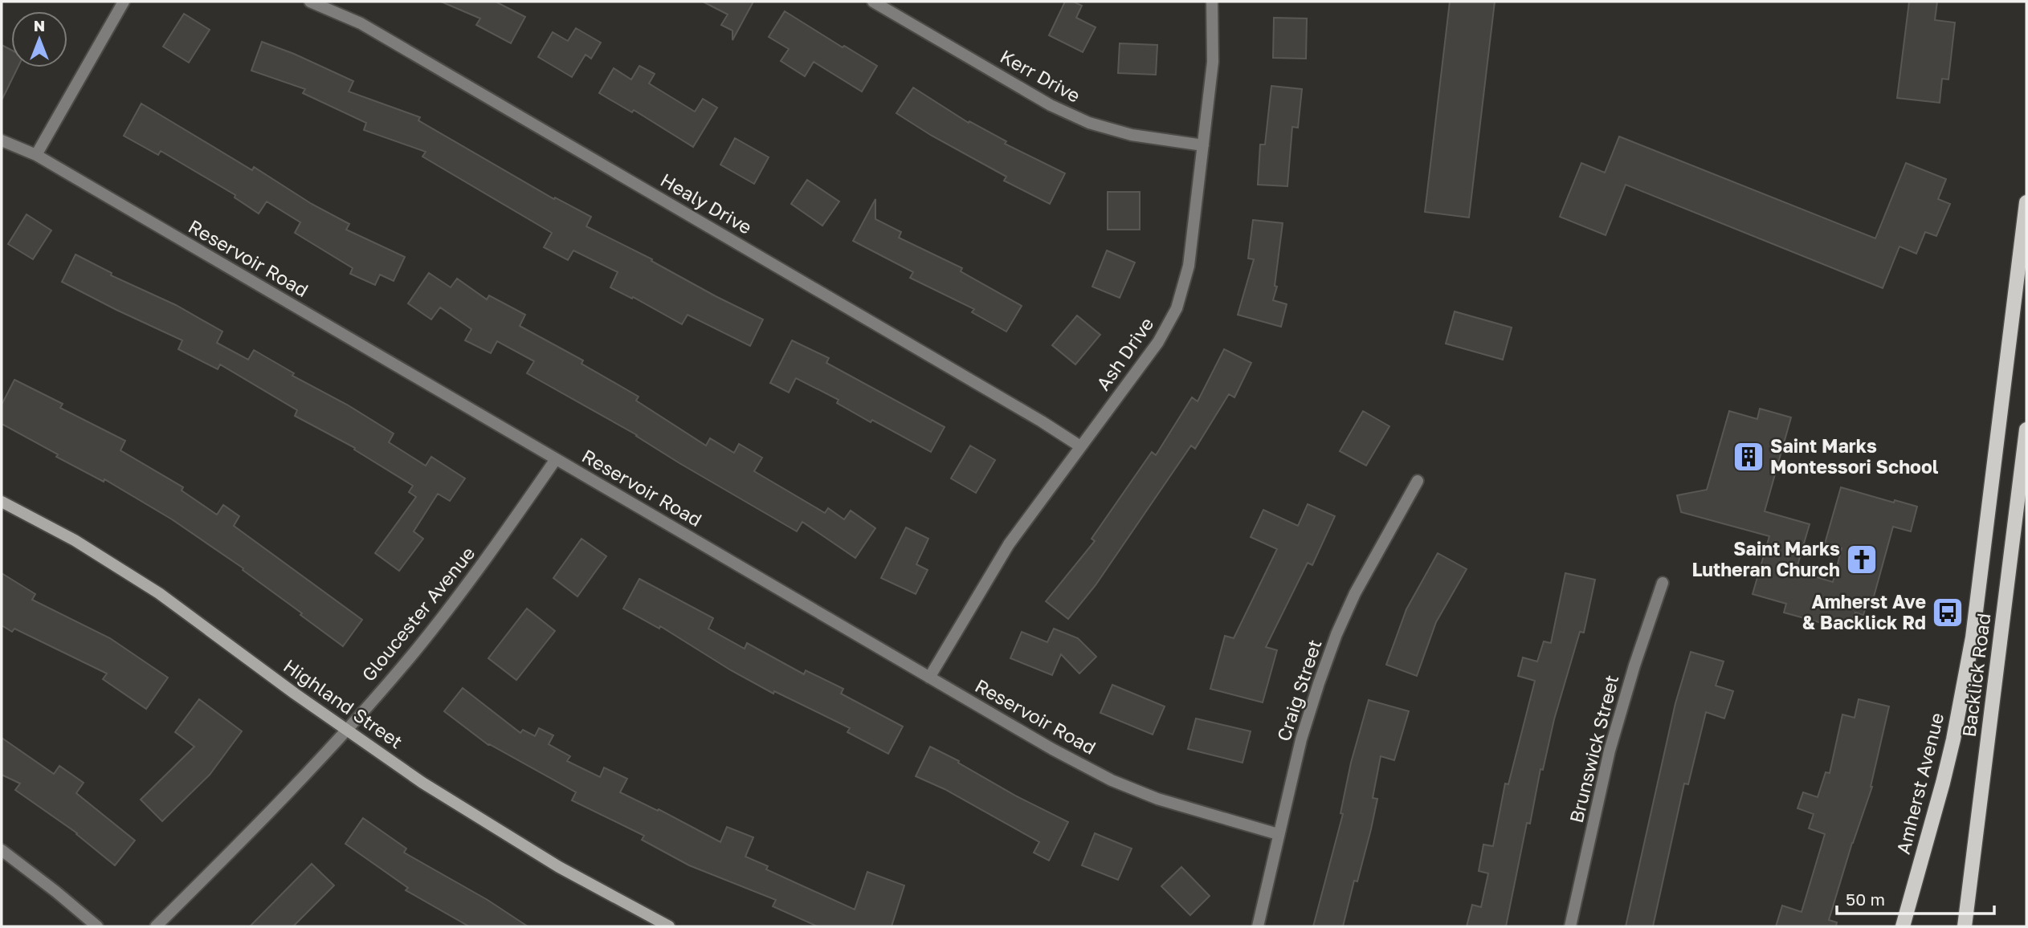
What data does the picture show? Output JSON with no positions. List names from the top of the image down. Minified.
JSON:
{"streets":{"main road":["Backlick Road","Amherst Avenue"],"street":["Kerr Drive","Healy Drive","Reservoir Road","Ash Drive","Gloucester Avenue","Craig Street","Highland Street","Brunswick Street"]},"crossings":[["Kerr Drive","Ash Drive"],["Healy Drive","Ash Drive"],["Reservoir Road","Ash Drive"],["Reservoir Road","Gloucester Avenue"],["Reservoir Road","Craig Street"],["Gloucester Avenue","Highland Street"],["Backlick Road","Amherst Avenue"]],"places":{"building":["Saint Marks Montessori School"],"church":["Saint Marks Lutheran Church"],"bus stop":["Amherst Ave & Backlick Rd"]},"scale_bar":"50 m","north":"top"}
